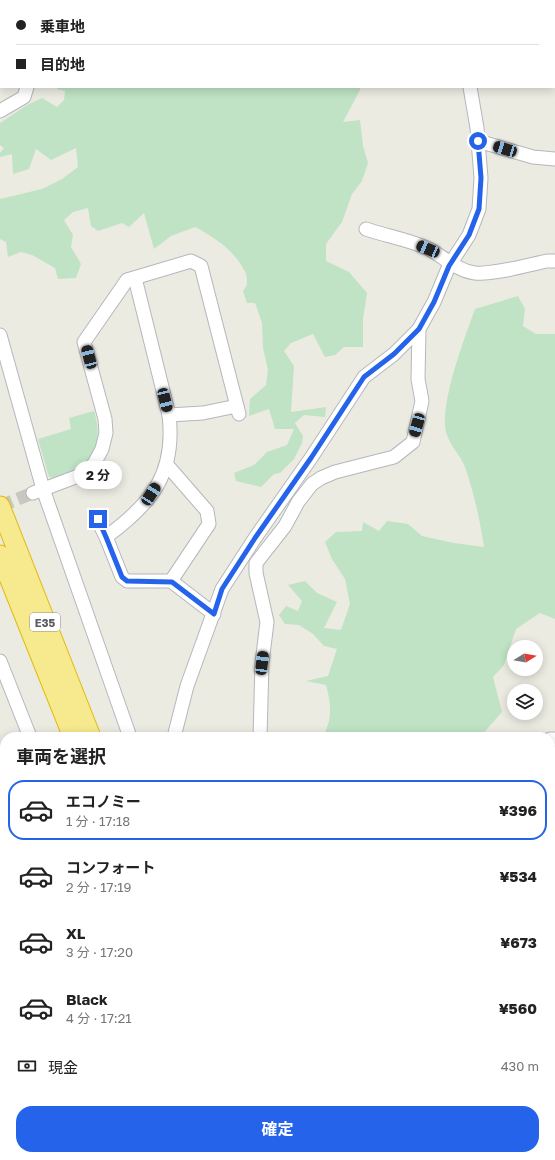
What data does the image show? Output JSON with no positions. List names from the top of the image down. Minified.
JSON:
{"streets":{"highway":["E35"]},"north":"right","page":{"banner":["乗車地","目的地"],"bubble":"2 分","heading":"車両を選択","list":[{"name":"エコノミー","note":"1 分 · 17:18","value":"¥396"},{"name":"コンフォート","note":"2 分 · 17:19","value":"¥534"},{"name":"XL","note":"3 分 · 17:20","value":"¥673"},{"name":"Black","note":"4 分 · 17:21","value":"¥560"}],"pay":["現金","430 m"],"buttons":"確定"}}
